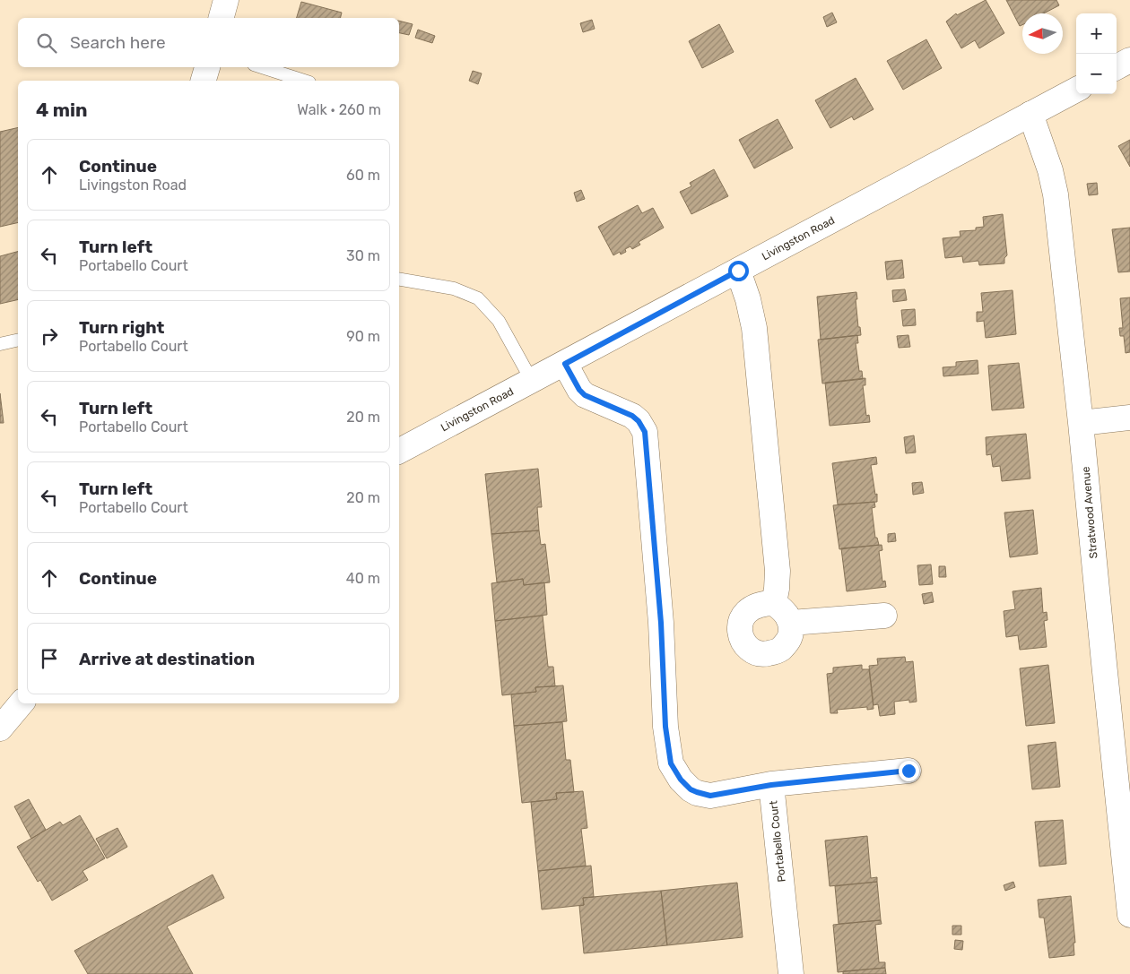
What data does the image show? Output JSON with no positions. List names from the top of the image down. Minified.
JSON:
{"streets":{"street":["Livingston Road","Stratwood Avenue","Portabello Court"]},"crossings":[["Livingston Road","Stratwood Avenue"],["Livingston Road","Portabello Court"]],"north":"left","page":{"map_buttons":["+","−"],"search":"Search here","heading":["4 min","Walk · 260 m"],"list":[["Continue","Livingston Road","60 m"],["Turn left","Portabello Court","30 m"],["Turn right","Portabello Court","90 m"],["Turn left","Portabello Court","20 m"],["Turn left","Portabello Court","20 m"],["Continue","40 m"],"Arrive at destination"]}}
